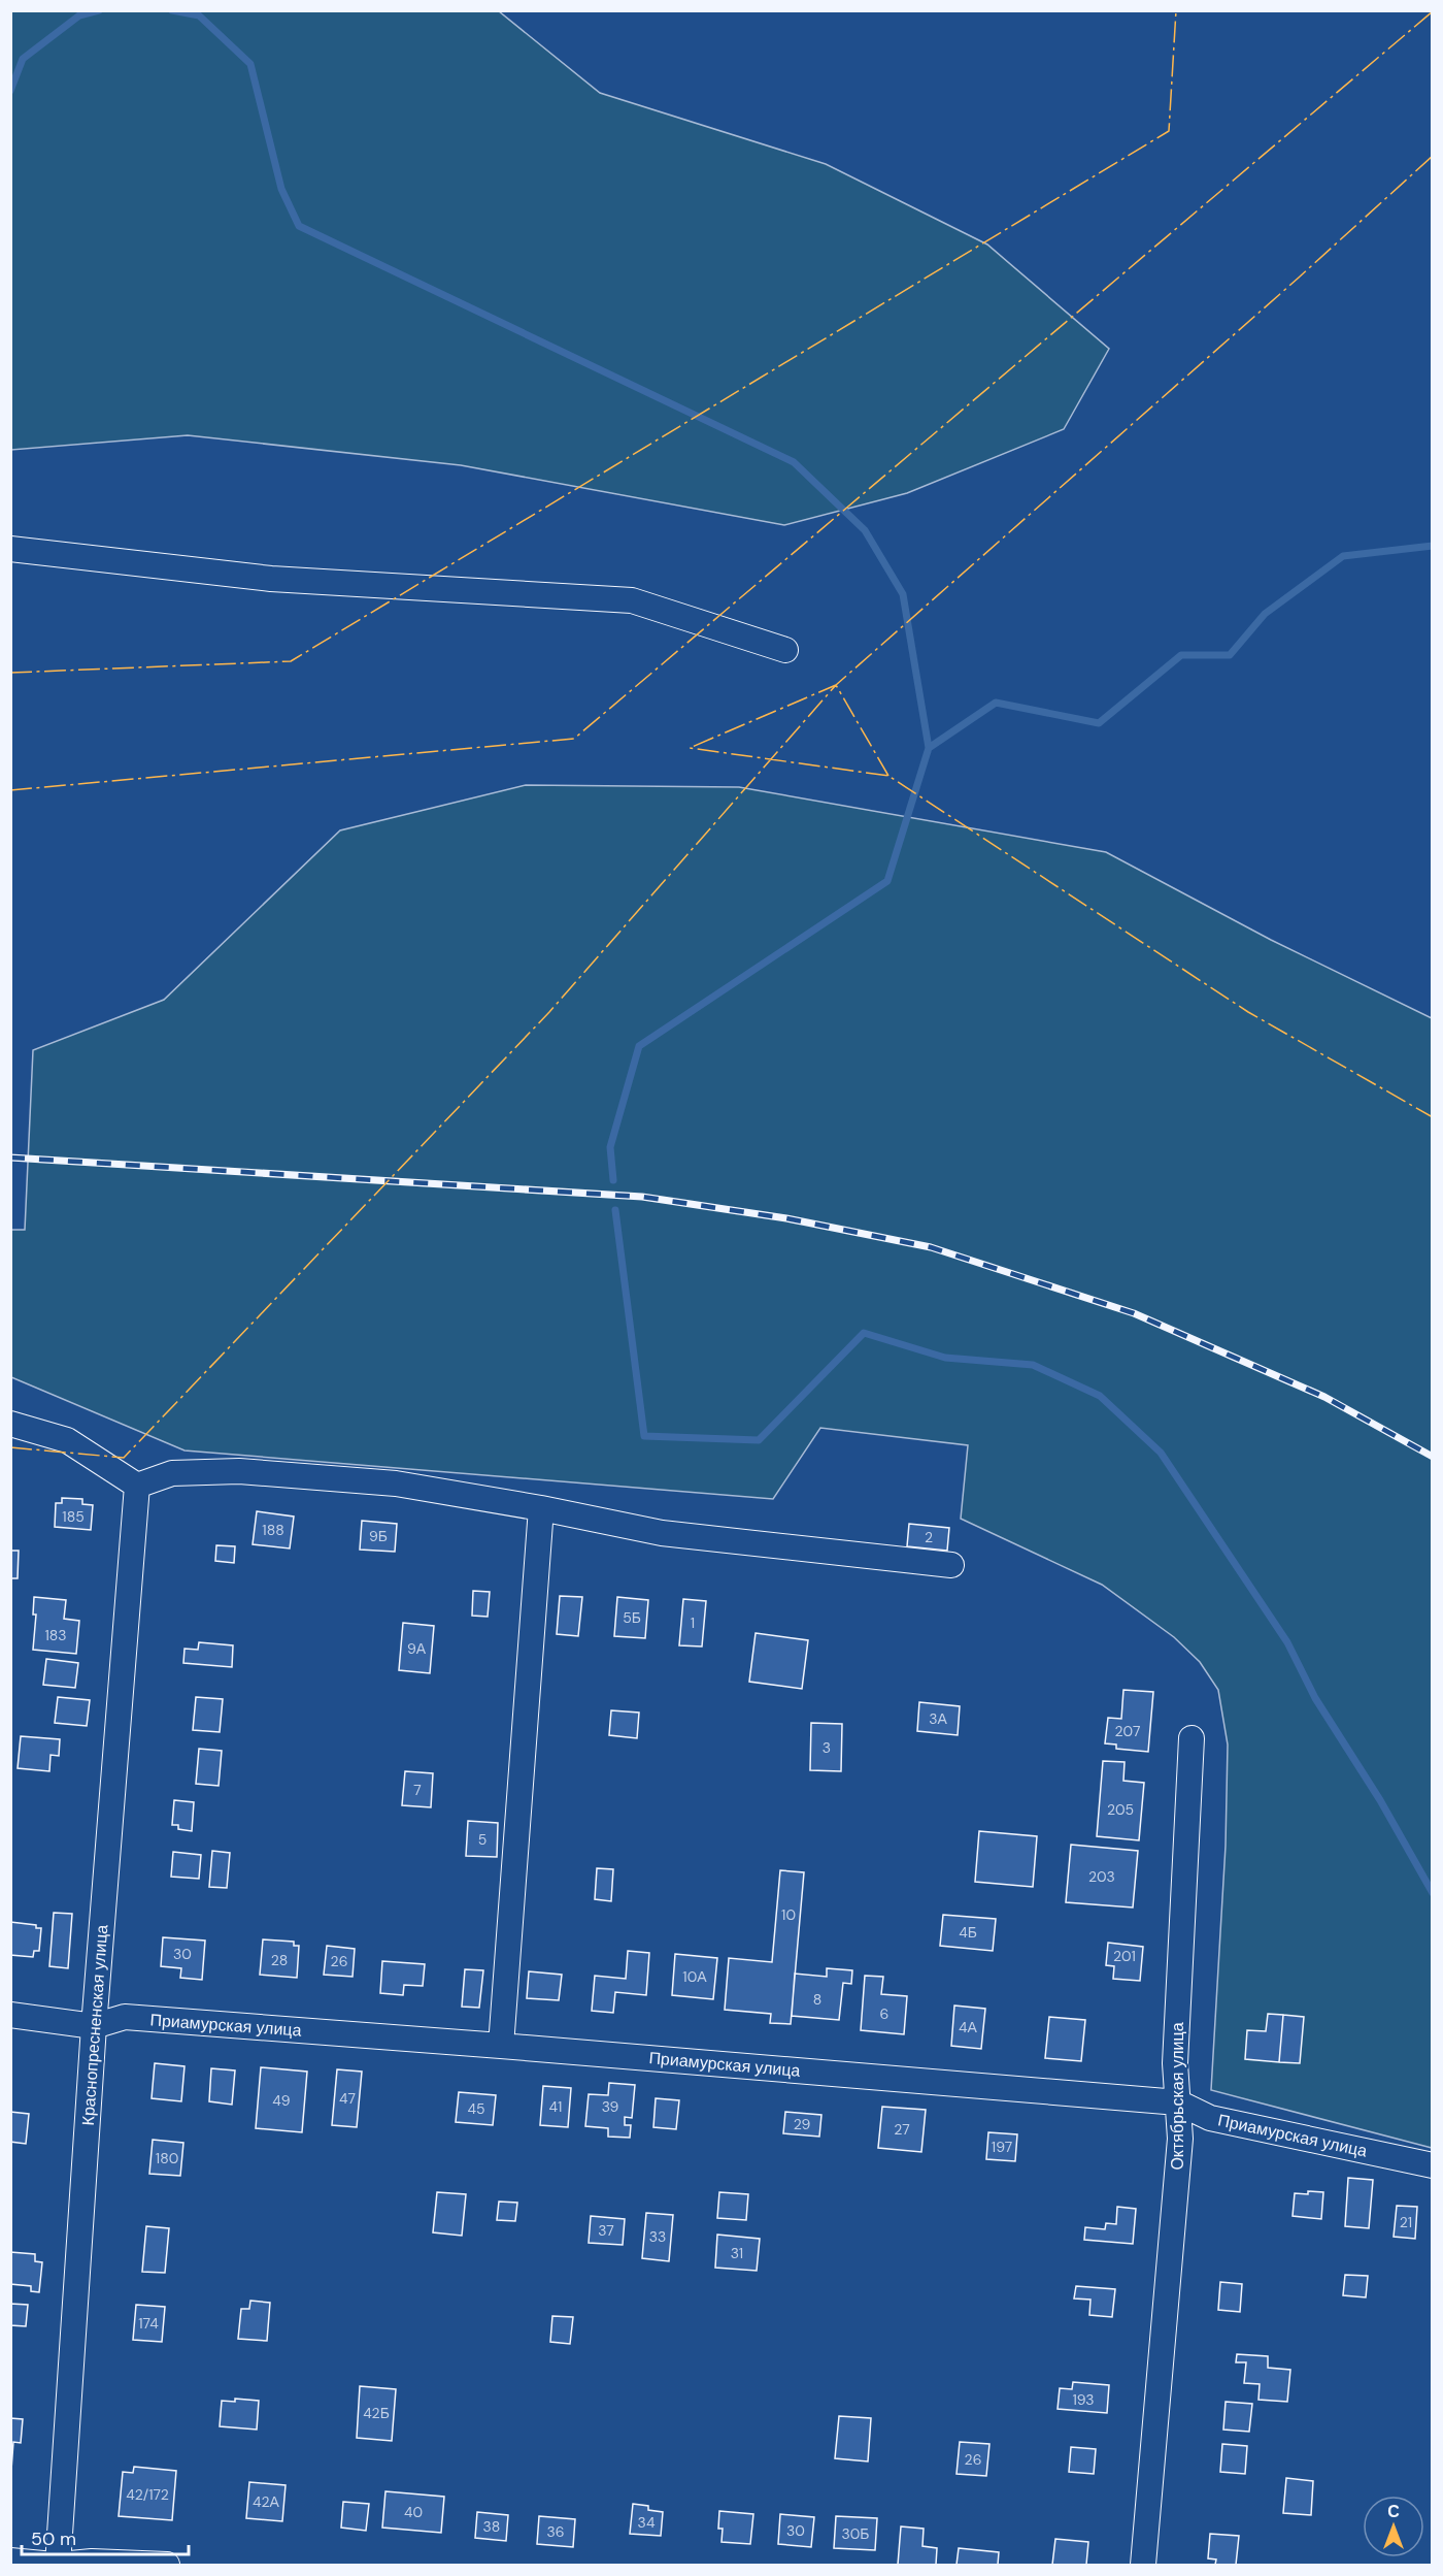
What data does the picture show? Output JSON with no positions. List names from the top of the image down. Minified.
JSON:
{"streets":{"street":["Краснопресненская улица","Приамурская улица","Октябрьская улица"]},"crossings":[["Краснопресненская улица","Приамурская улица"],["Приамурская улица","Октябрьская улица"]],"house_numbers":["185","188","9Б","2","5Б","1","183","9А","3А","207","3","7","205","5","203","10","4Б","30","201","28","26","10А","8","6","4А","47","49","41","39","45","29","27","197","180","21","37","33","31","174","193","42Б","26","42/172","42А","40","34","38","30","36","30Б"],"scale_bar":"50 m","north":"top"}
